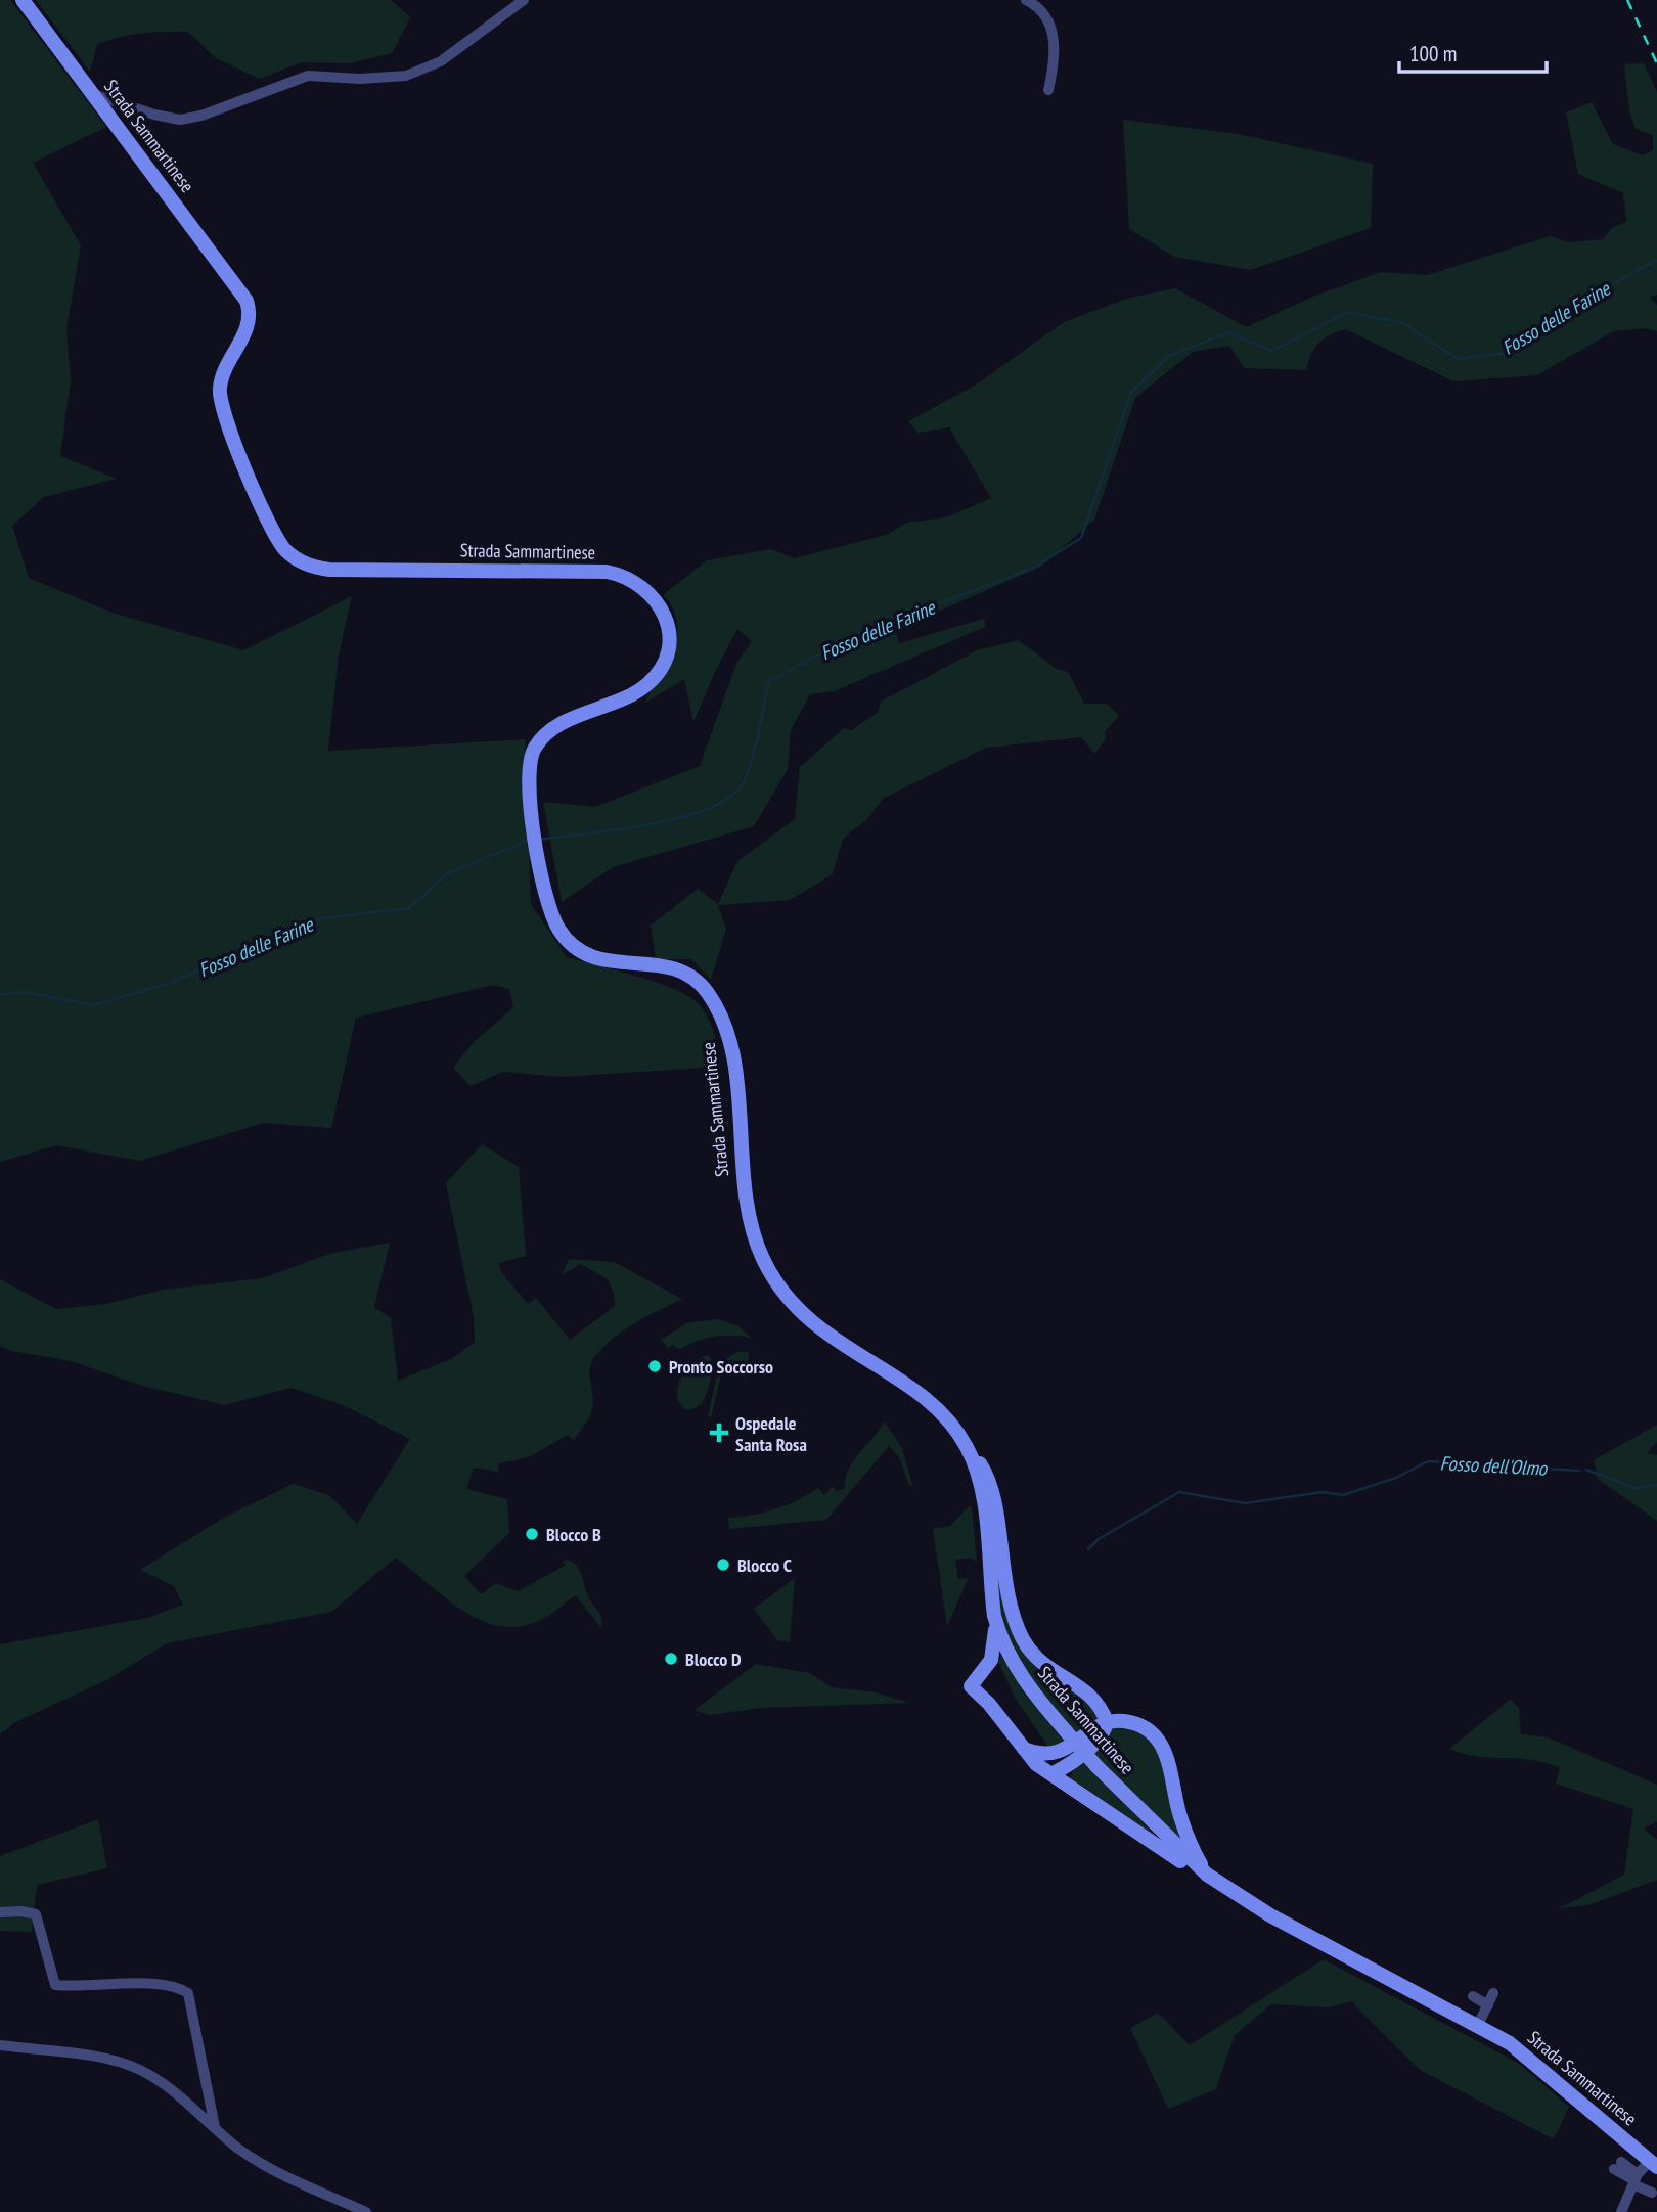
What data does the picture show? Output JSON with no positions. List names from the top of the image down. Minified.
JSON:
{"streets":{"main road":["Strada Sammartinese"]},"water":["Fosso delle Farine","Fosso dell'Olmo"],"places":{"other":["Pronto Soccorso","Blocco B","Blocco C","Blocco D"],"health":["Ospedale Santa Rosa"]},"scale_bar":"100 m"}
